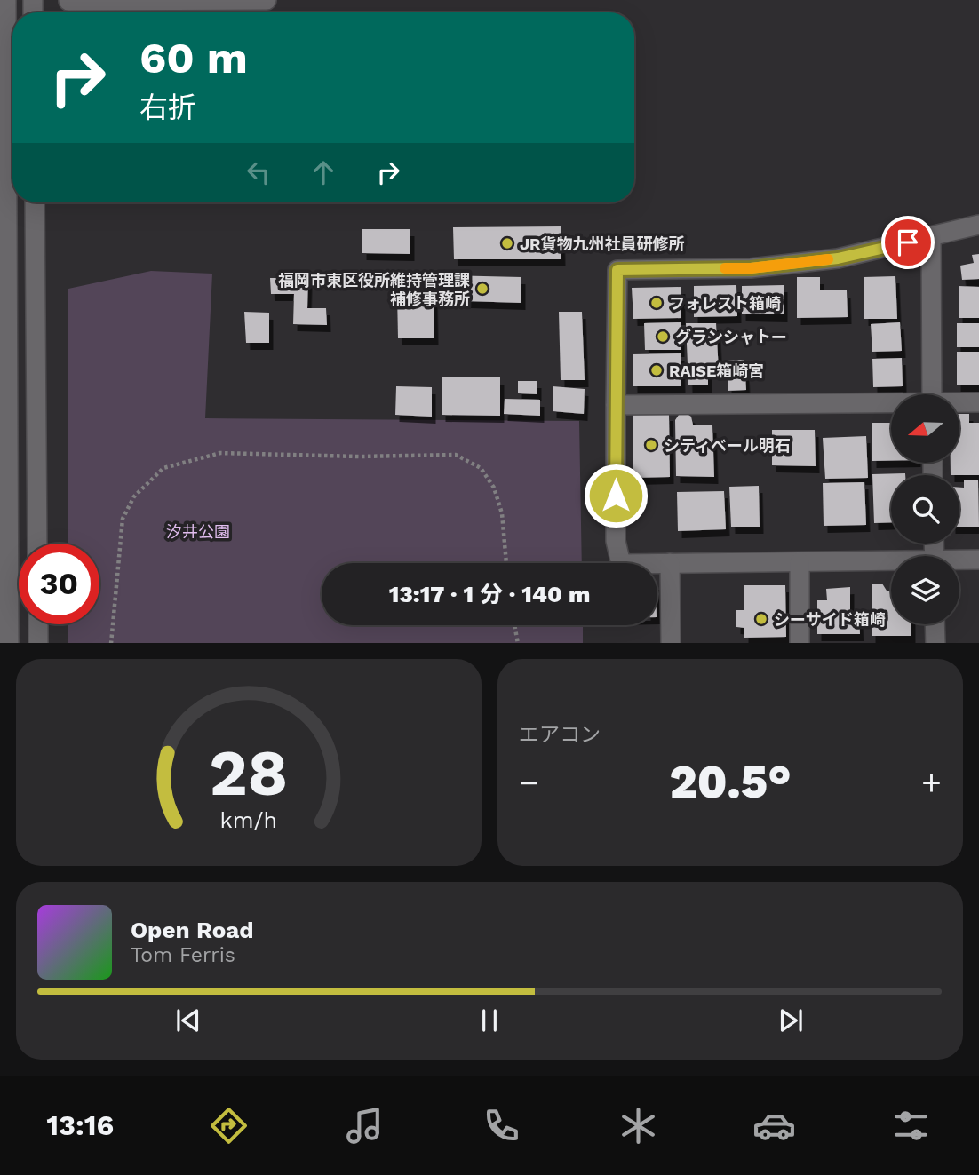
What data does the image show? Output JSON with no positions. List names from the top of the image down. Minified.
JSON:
{"parks":["汐井公園"],"places":["JR貨物九州社員研修所","福岡市東区役所維持管理課 補修事務所","フォレスト箱崎","グランシャトー","RAISE箱崎宮","シティベール明石","シーサイド箱崎"],"north":"left","page":{"turn":["60 m","右折"],"limit":"30","trip":"13:17 · 1 分 · 140 m","tile":"エアコン","heat":["−","20.5°","+"],"song":["Open Road","Tom Ferris"],"tabs":"13:16","gauge":["28","km/h"]}}
